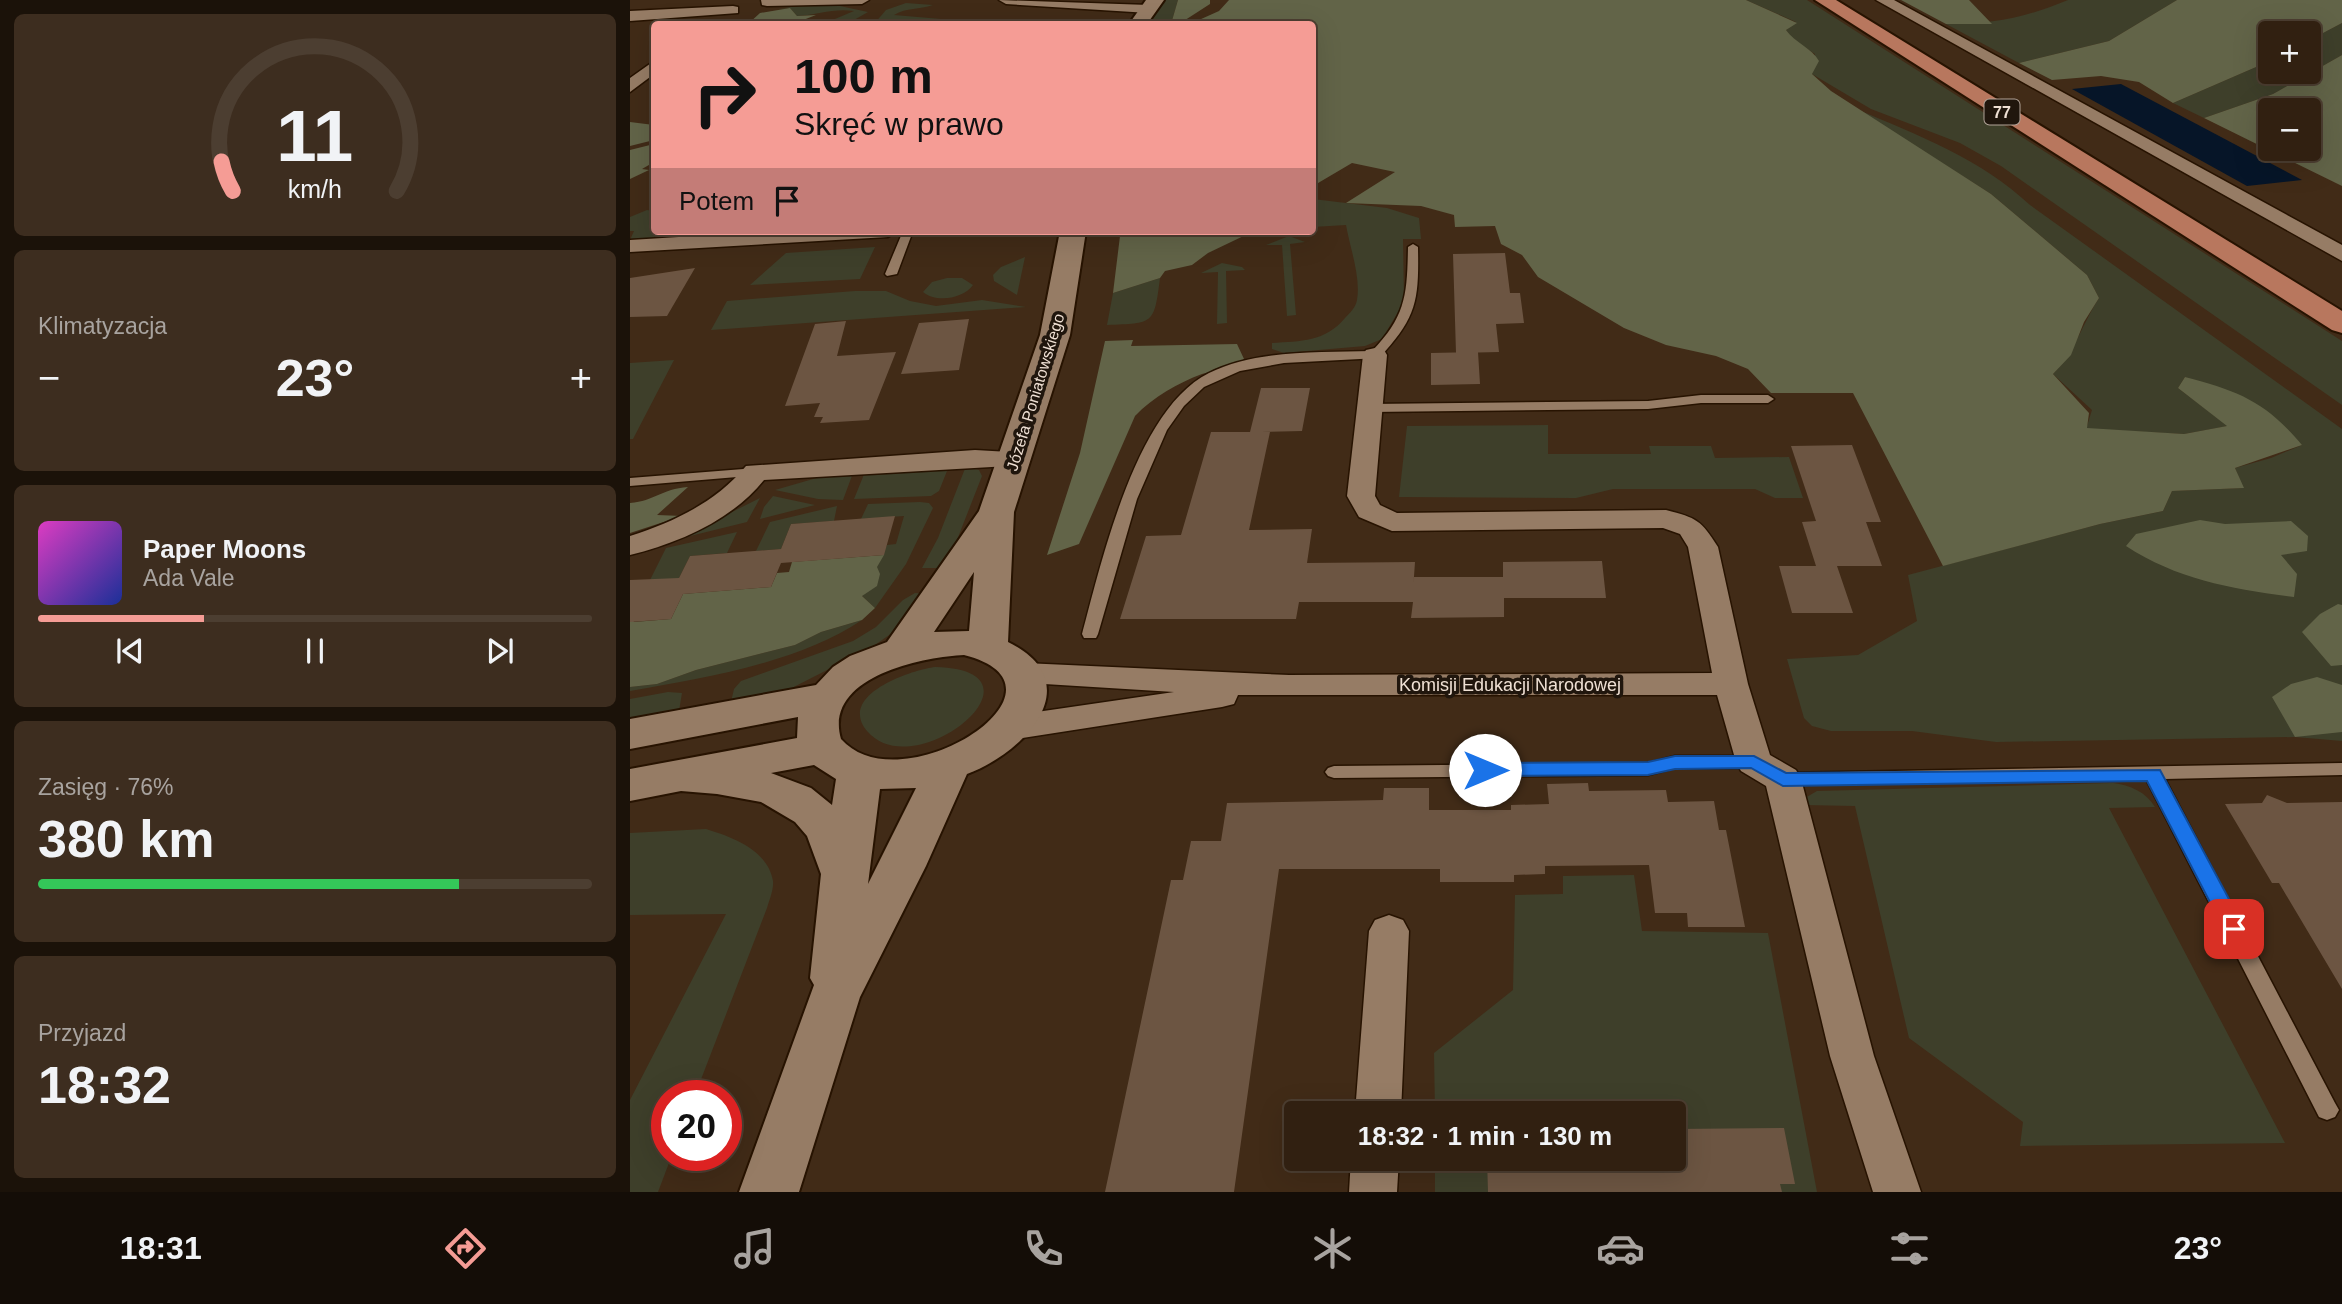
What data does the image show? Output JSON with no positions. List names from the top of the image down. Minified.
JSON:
{"streets":{"main road":["77"],"street":["Józefa Poniatowskiego","Komisji Edukacji Narodowej"]},"crossings":[["Józefa Poniatowskiego","Komisji Edukacji Narodowej"]],"page":{"map_buttons":["+","−"],"turn":["100 m","Skręć w prawo"],"then":"Potem","tile":["Klimatyzacja",["Zasięg · 76%","380 km"],["Przyjazd","18:32"]],"heat":["−","23°","+"],"song":["Paper Moons","Ada Vale"],"limit":"20","trip":"18:32 · 1 min · 130 m","tabs":["18:31","23°"],"gauge":["11","km/h"]}}
